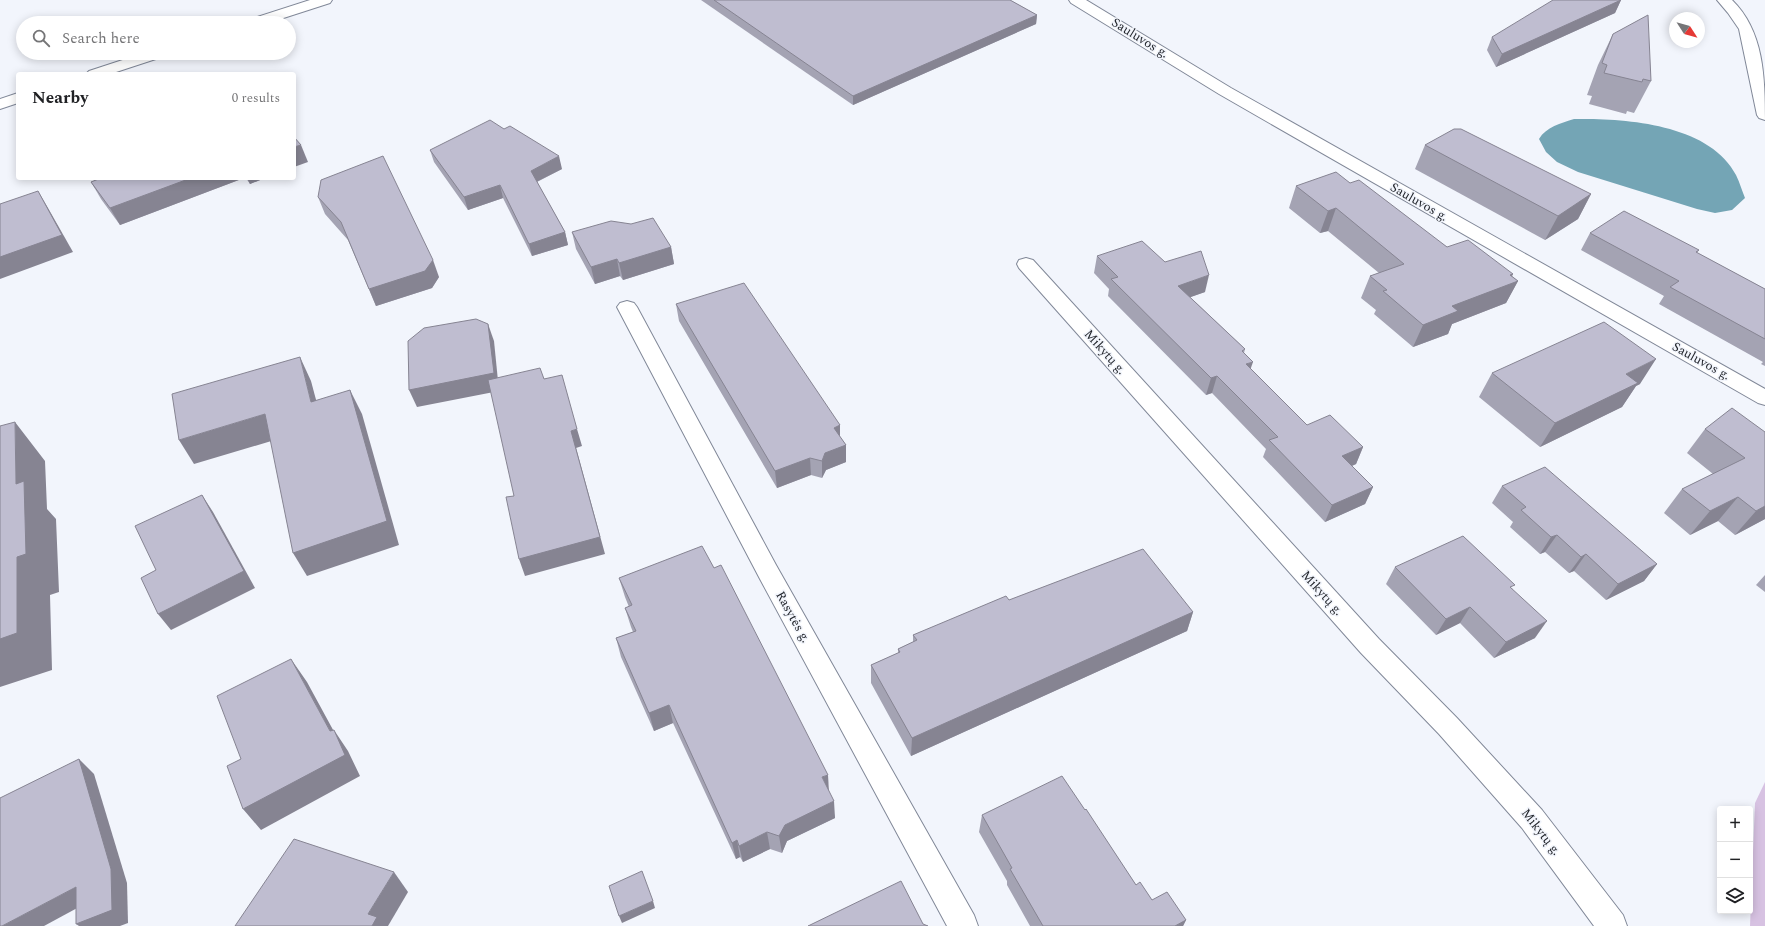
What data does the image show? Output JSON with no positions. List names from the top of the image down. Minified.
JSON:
{"streets":{"street":["Sauluvos g.","Mikytų g.","Rasytės g."]},"north":"bottom right","page":{"search":"Search here","heading":["Nearby","0 results"],"map_buttons":["+","−"]}}
